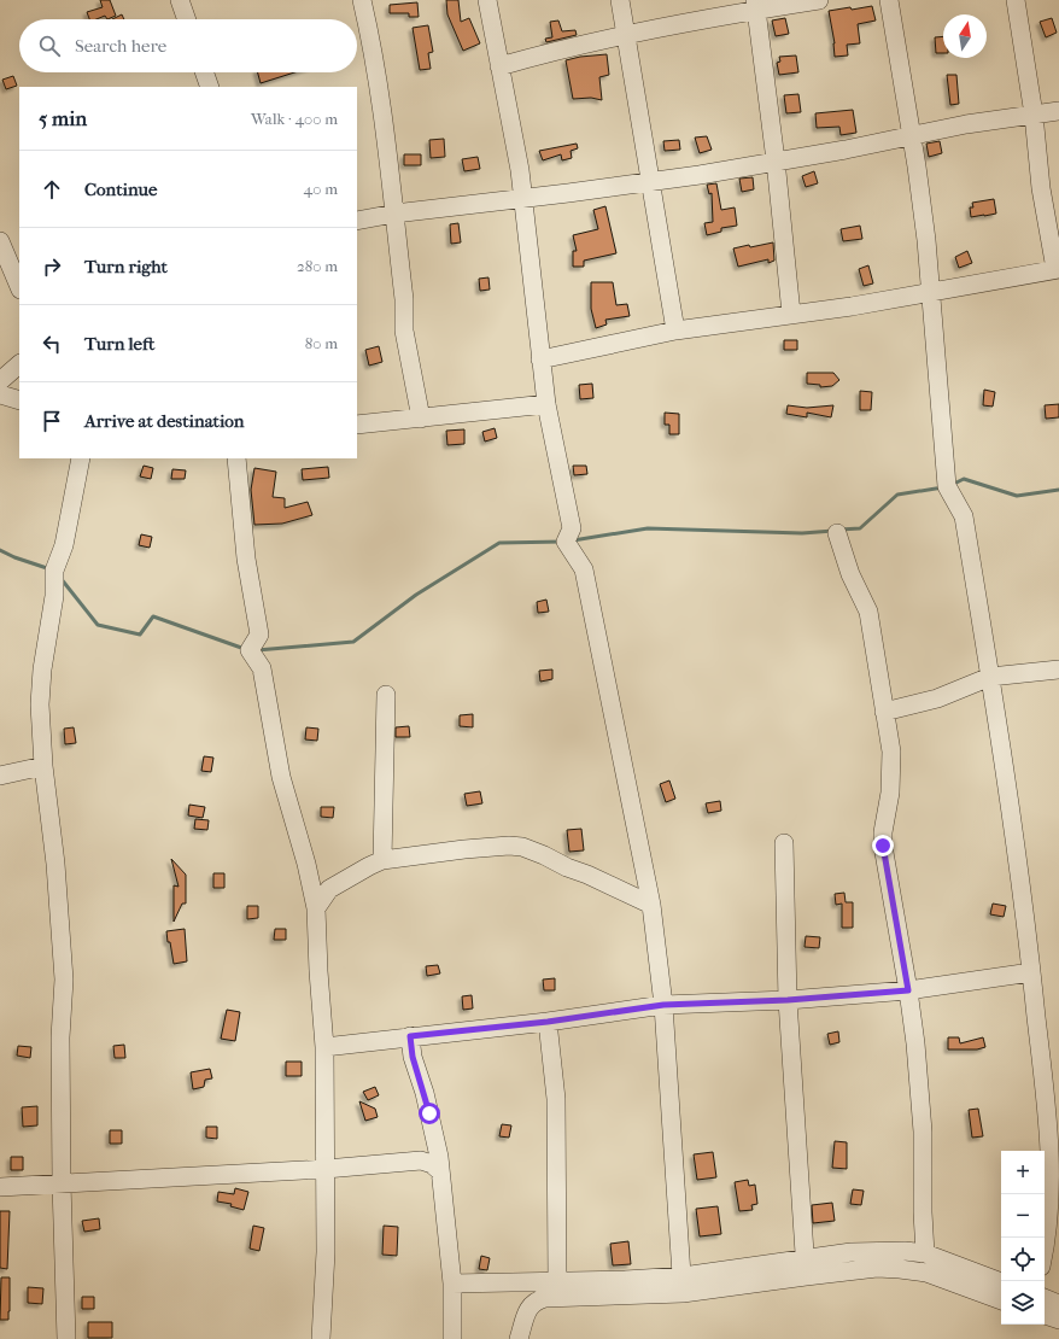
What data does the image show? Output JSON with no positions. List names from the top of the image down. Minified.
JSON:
{"north":"top","page":{"search":"Search here","heading":["5 min","Walk · 400 m"],"list":[["Continue","40 m"],["Turn right","280 m"],["Turn left","80 m"],"Arrive at destination"],"map_buttons":["+","−"]}}
